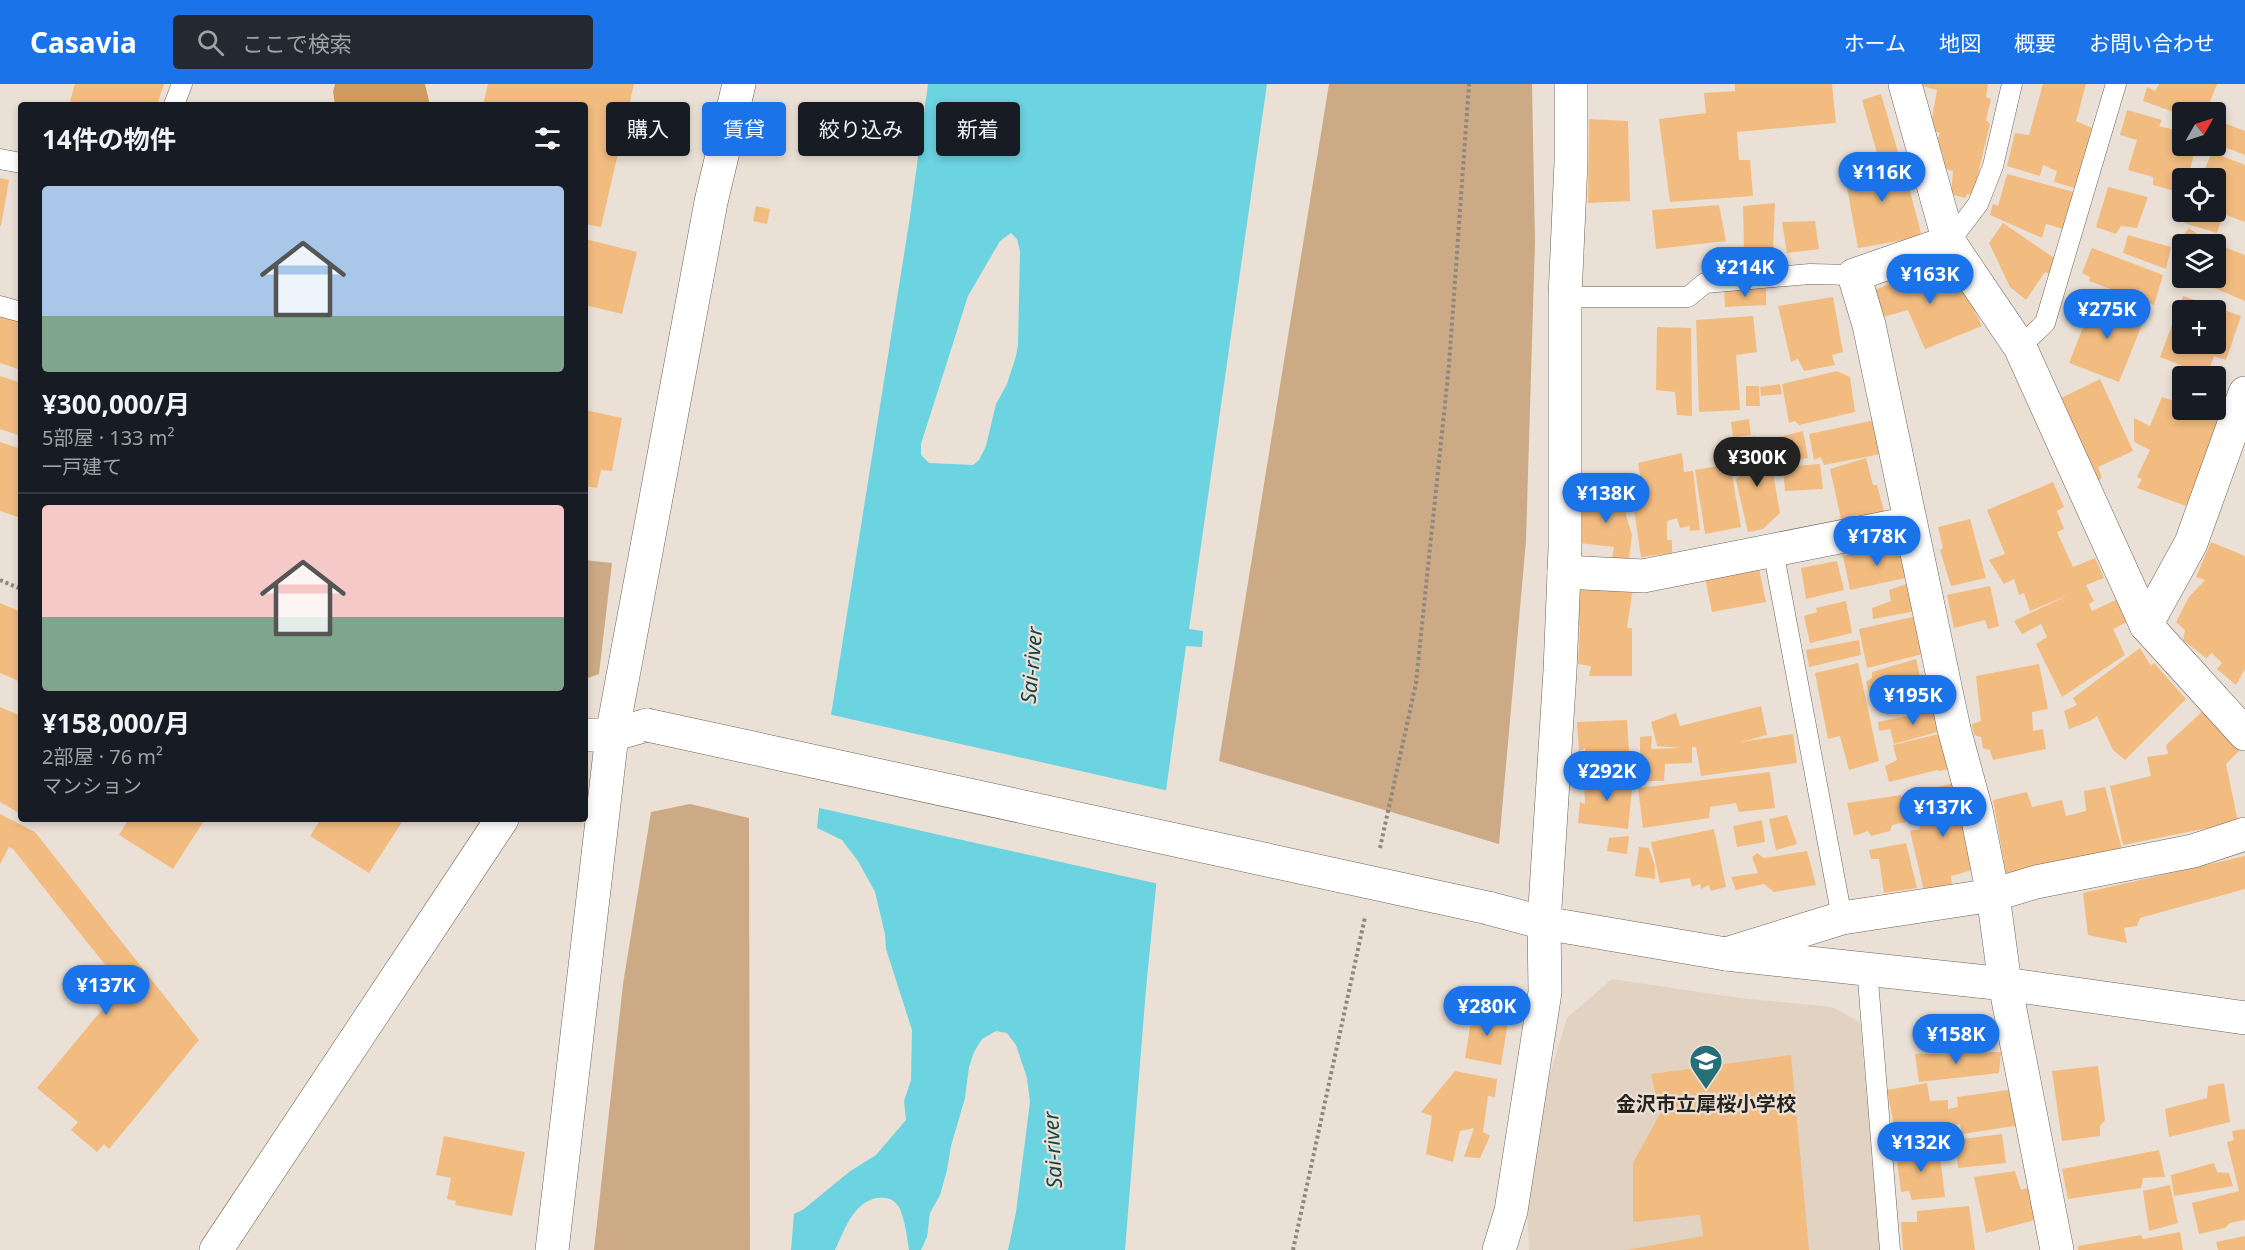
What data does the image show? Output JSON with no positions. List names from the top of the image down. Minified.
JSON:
{"water":["Sai-river"],"places":{"school or university":["金沢市立犀桜小学校"]},"north":"top right","page":{"header":"Casavia","search":"ここで検索","nav":["ホーム","地図","概要","お問い合わせ"],"map_buttons":["+","−"],"chip":["購入","賃貸","絞り込み","新着"],"heading":"14件の物件","price":["¥116K","¥214K","¥163K","¥275K","¥300K","¥138K","¥178K","¥195K","¥292K","¥137K","¥137K","¥280K","¥158K","¥132K"],"list":[{"name":"¥300,000/月","note":"5部屋 · 133 m² · 一戸建て"},{"name":"¥158,000/月","note":"2部屋 · 76 m² · マンション"}]}}
